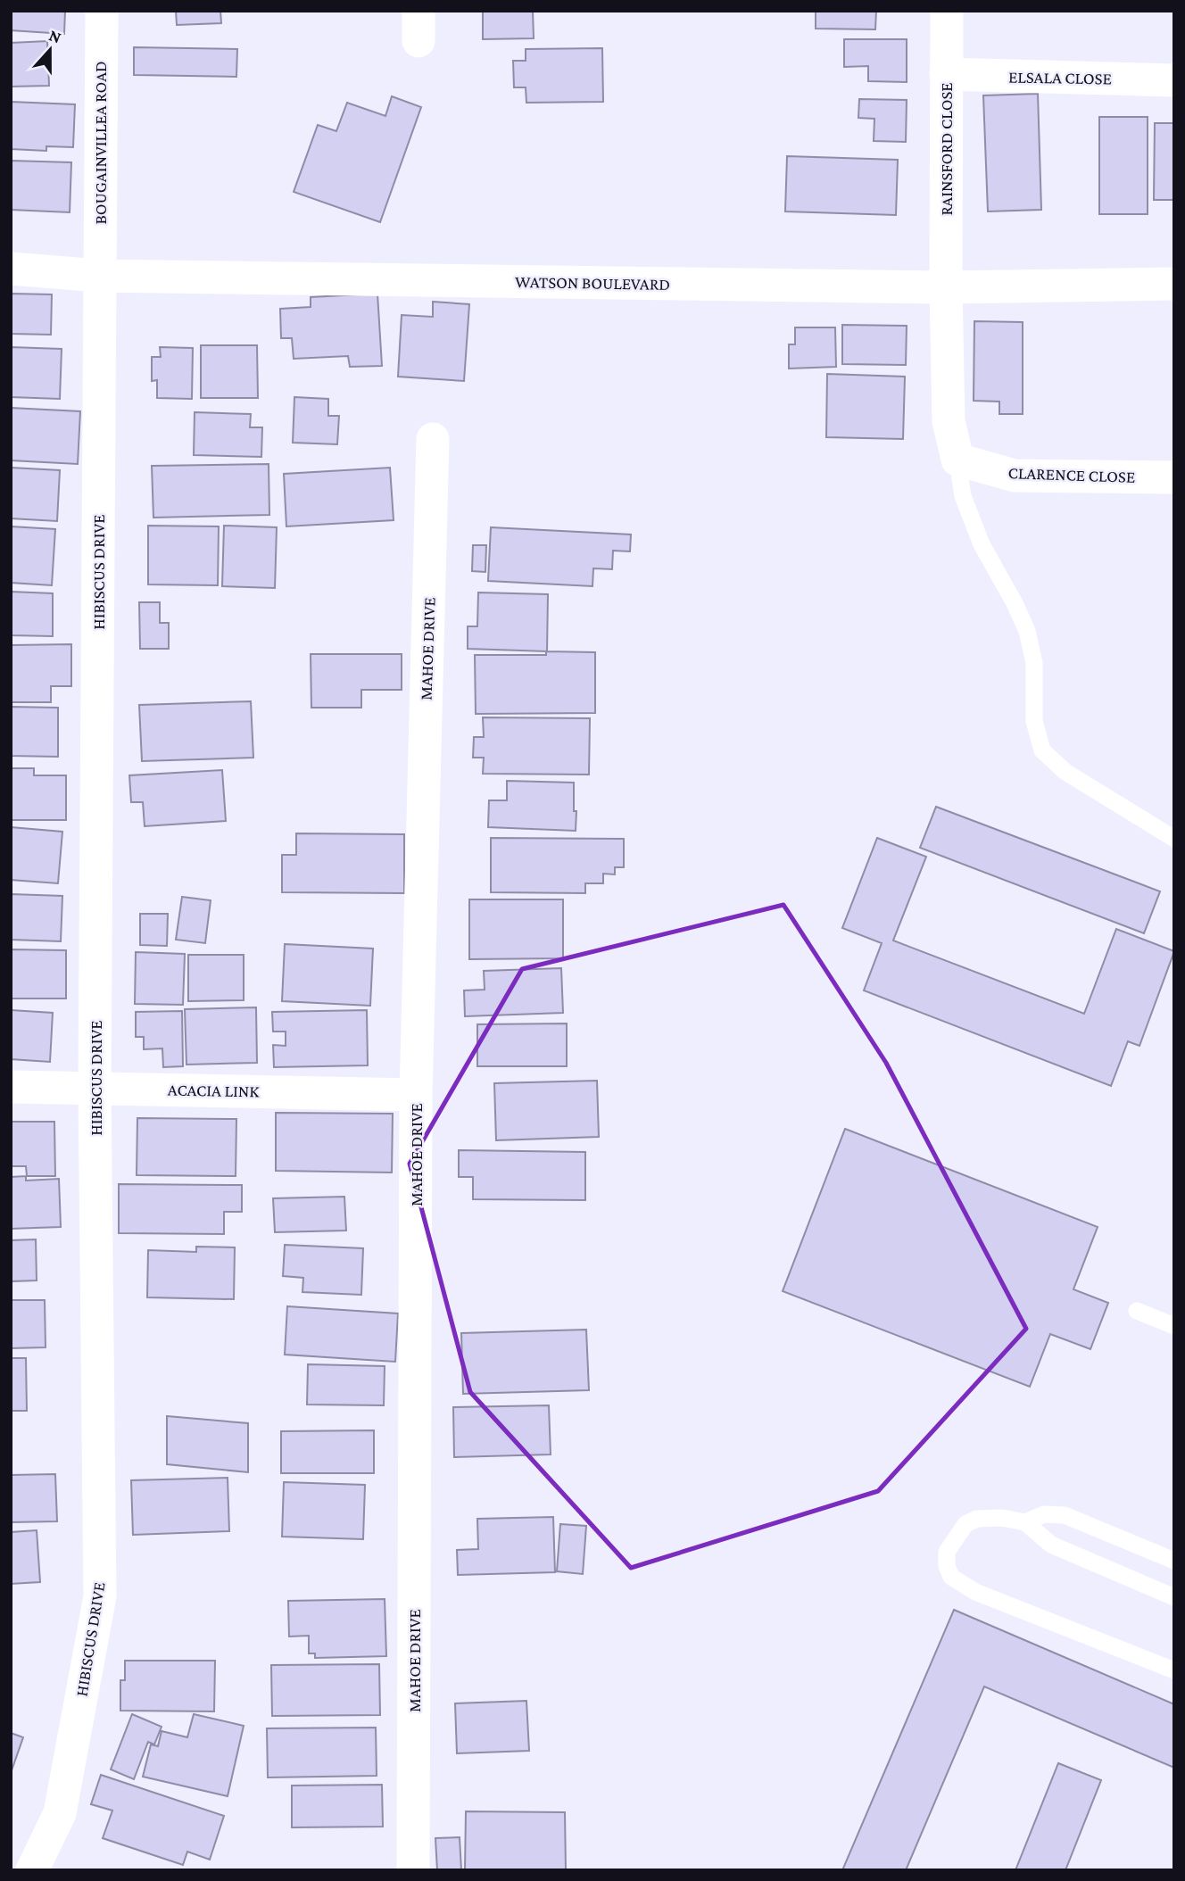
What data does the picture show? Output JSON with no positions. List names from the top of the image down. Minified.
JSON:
{"streets":{"street":["ELSALA CLOSE","BOUGAINVILLEA ROAD","RAINSFORD CLOSE","WATSON BOULEVARD","CLARENCE CLOSE","HIBISCUS DRIVE","MAHOE DRIVE","ACACIA LINK"]},"crossings":[["ELSALA CLOSE","RAINSFORD CLOSE"],["BOUGAINVILLEA ROAD","WATSON BOULEVARD"],["BOUGAINVILLEA ROAD","HIBISCUS DRIVE"],["RAINSFORD CLOSE","WATSON BOULEVARD"],["WATSON BOULEVARD","HIBISCUS DRIVE"],["HIBISCUS DRIVE","ACACIA LINK"],["MAHOE DRIVE","ACACIA LINK"]],"north":"top"}
